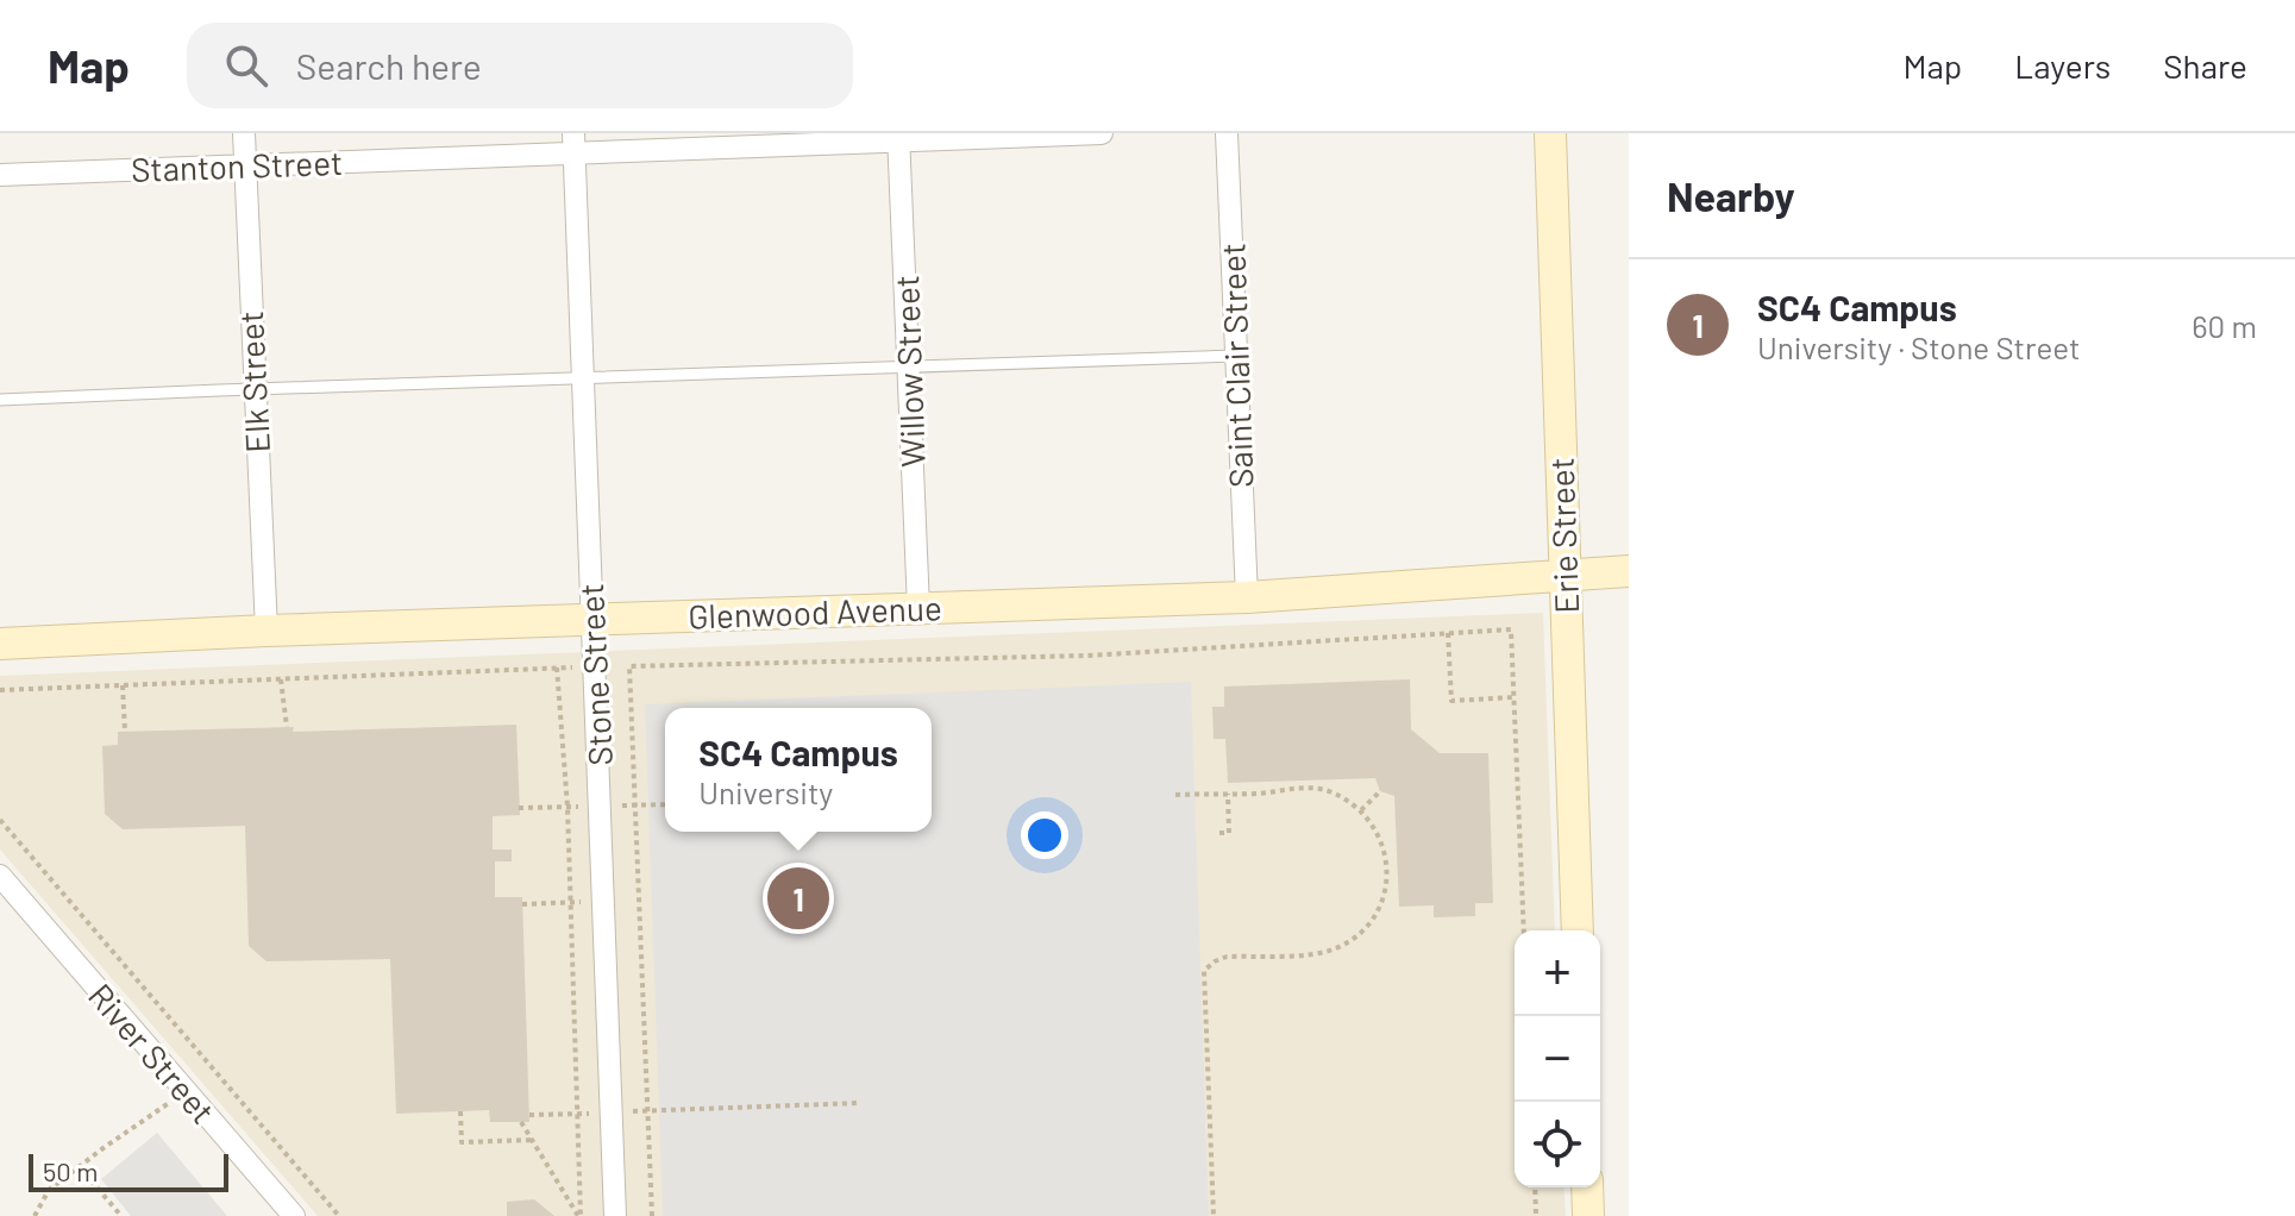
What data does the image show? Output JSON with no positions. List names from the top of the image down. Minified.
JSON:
{"streets":{"street":["Stanton Street","Saint Clair Street","Willow Street","Elk Street","Erie Street","Glenwood Avenue","Stone Street","River Street"]},"crossings":[["Stanton Street","Willow Street"],["Stanton Street","Elk Street"],["Stanton Street","Stone Street"],["Saint Clair Street","Glenwood Avenue"],["Willow Street","Glenwood Avenue"],["Elk Street","Glenwood Avenue"],["Erie Street","Glenwood Avenue"],["Glenwood Avenue","Stone Street"]],"scale_bar":"50 m","page":{"header":"Map","search":"Search here","nav":["Map","Layers","Share"],"heading":"Nearby","list":[{"mark":"1","name":"SC4 Campus","note":"University · Stone Street","value":"60 m"}],"popup":["SC4 Campus","University"],"pins":"1","map_buttons":["+","−"],"scale":"50 m"}}
